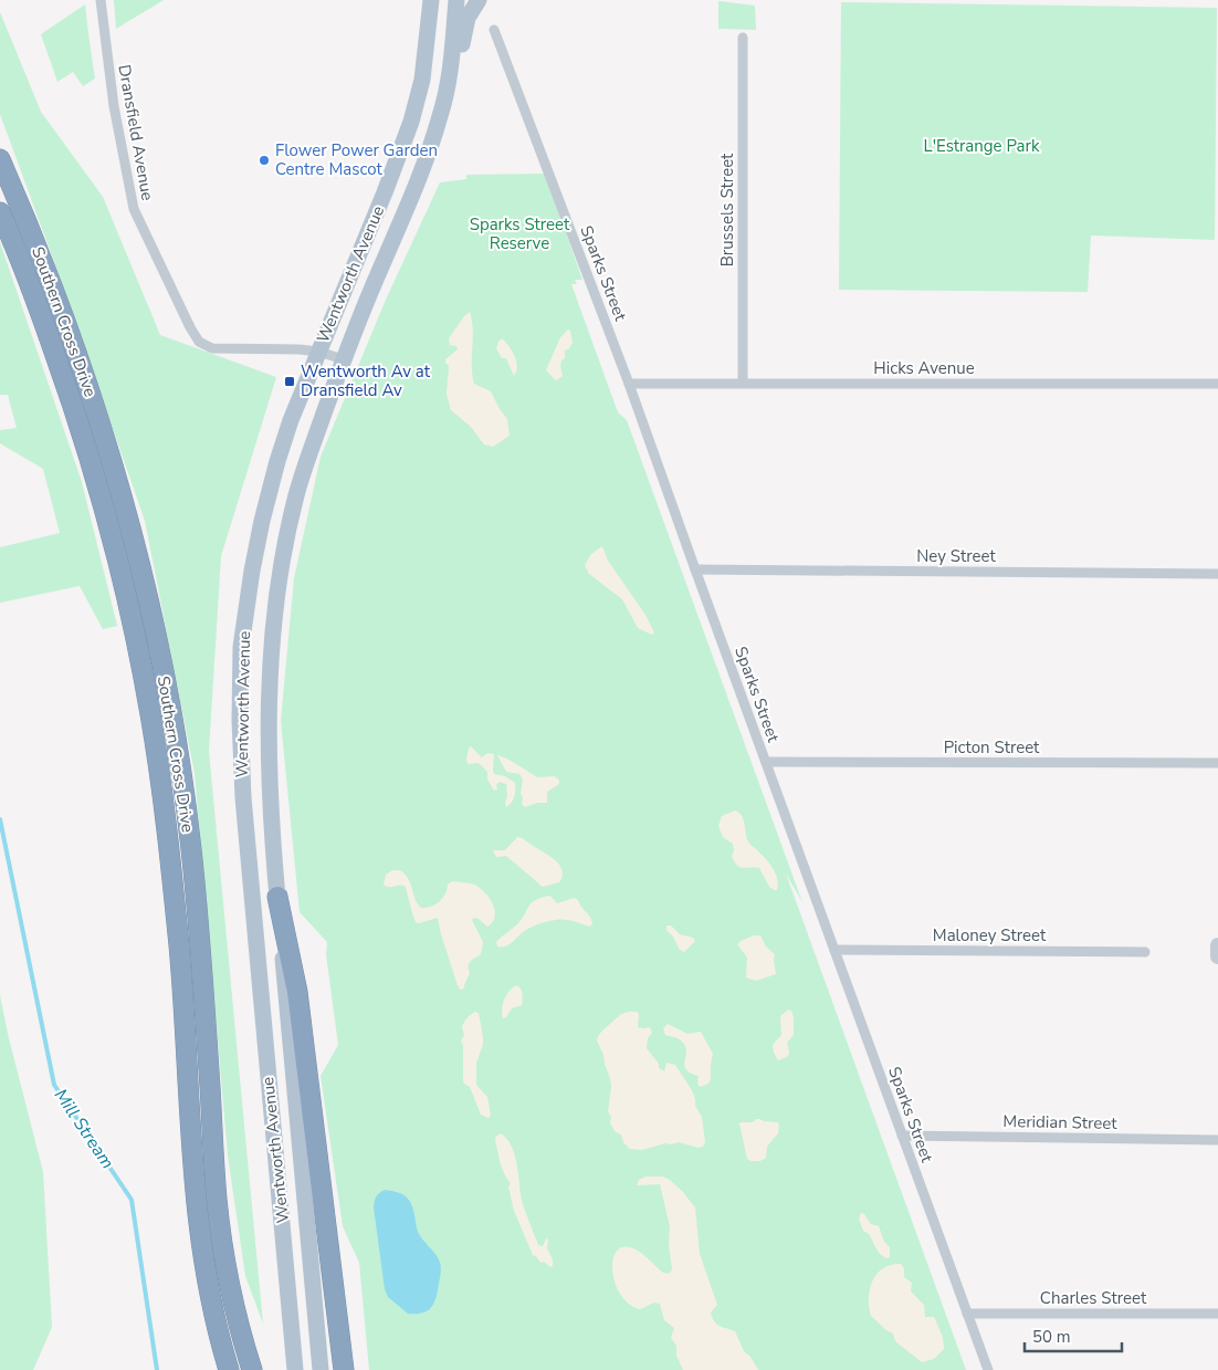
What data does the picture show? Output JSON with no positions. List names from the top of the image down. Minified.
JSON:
{"streets":{"highway":["Southern Cross Drive"],"main road":["Wentworth Avenue"],"street":["Dransfield Avenue","Brussels Street","Sparks Street","Hicks Avenue","Ney Street","Picton Street","Maloney Street","Meridian Street","Charles Street"]},"crossings":[["Dransfield Avenue","Wentworth Avenue"],["Brussels Street","Hicks Avenue"],["Sparks Street","Hicks Avenue"],["Sparks Street","Ney Street"],["Sparks Street","Picton Street"],["Sparks Street","Maloney Street"],["Sparks Street","Meridian Street"],["Sparks Street","Charles Street"]],"water":["Mill Stream"],"parks":["L'Estrange Park","Sparks Street Reserve"],"places":{"other":["Flower Power Garden Centre Mascot"],"transit":["Wentworth Av at Dransfield Av"]},"scale_bar":"50 m"}
